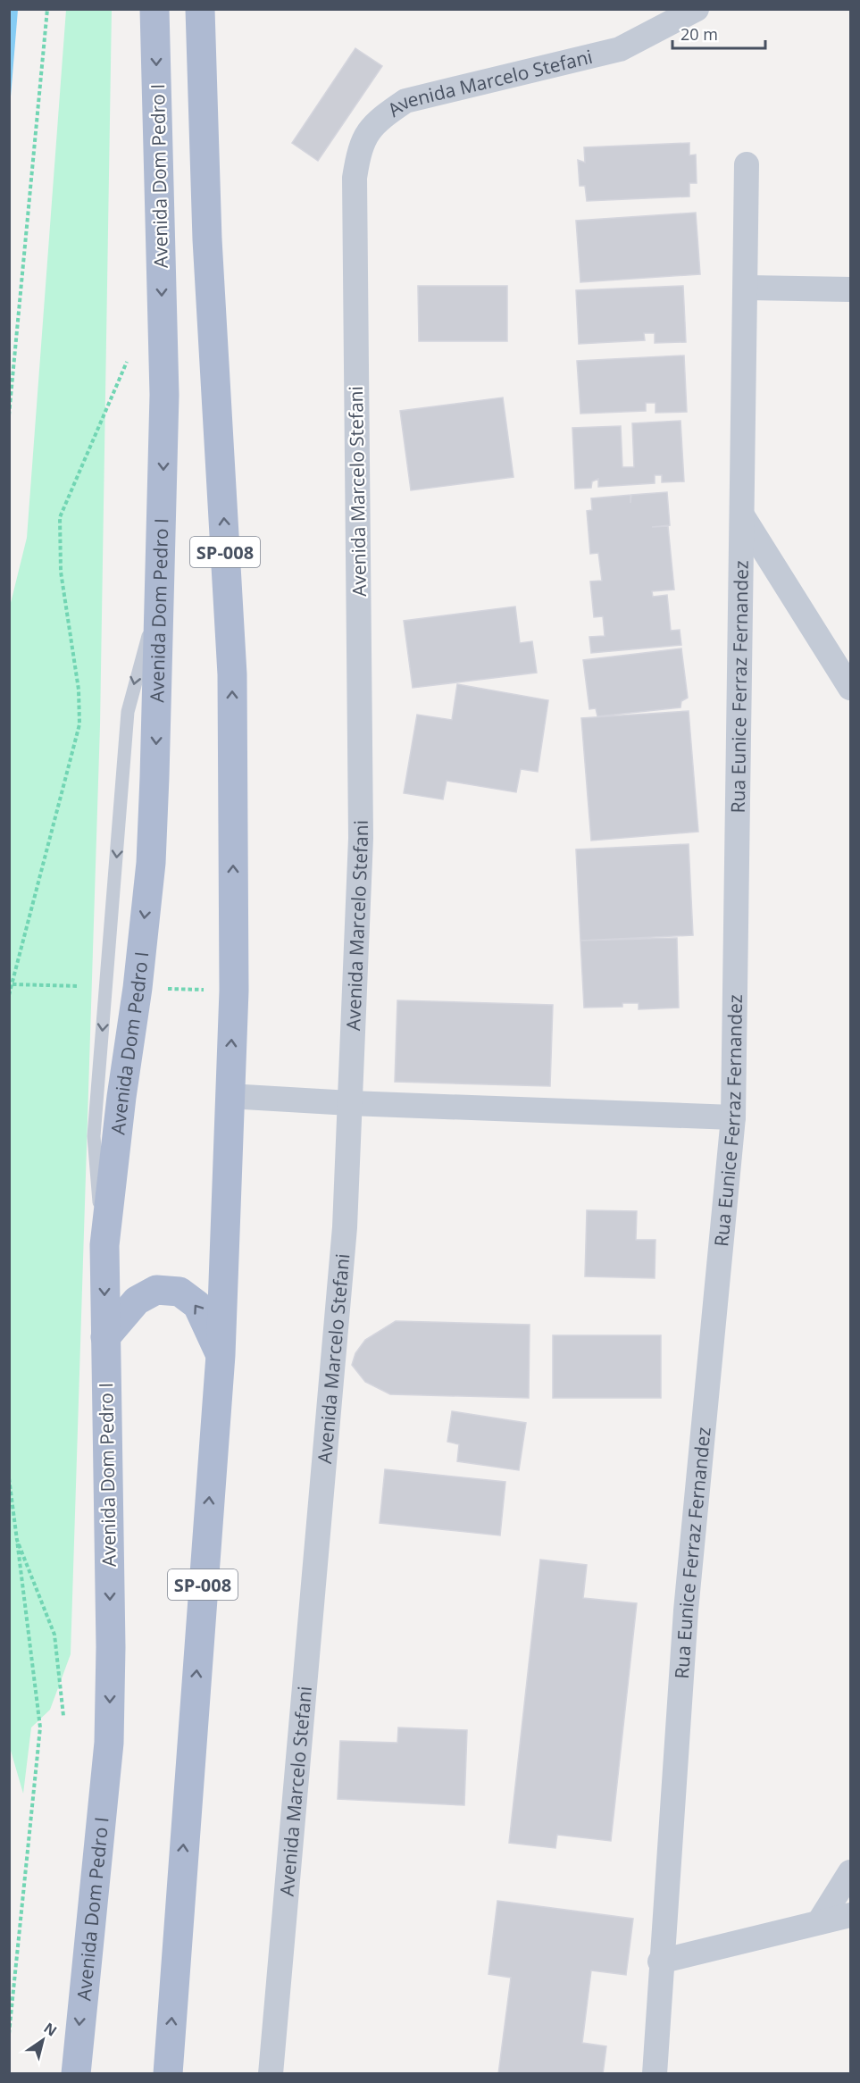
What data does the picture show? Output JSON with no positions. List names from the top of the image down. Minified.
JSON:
{"streets":{"main road":["Avenida Dom Pedro I","SP-008"],"street":["Avenida Marcelo Stefani","Rua Eunice Ferraz Fernandez"]},"scale_bar":"20 m","north":"top right"}
